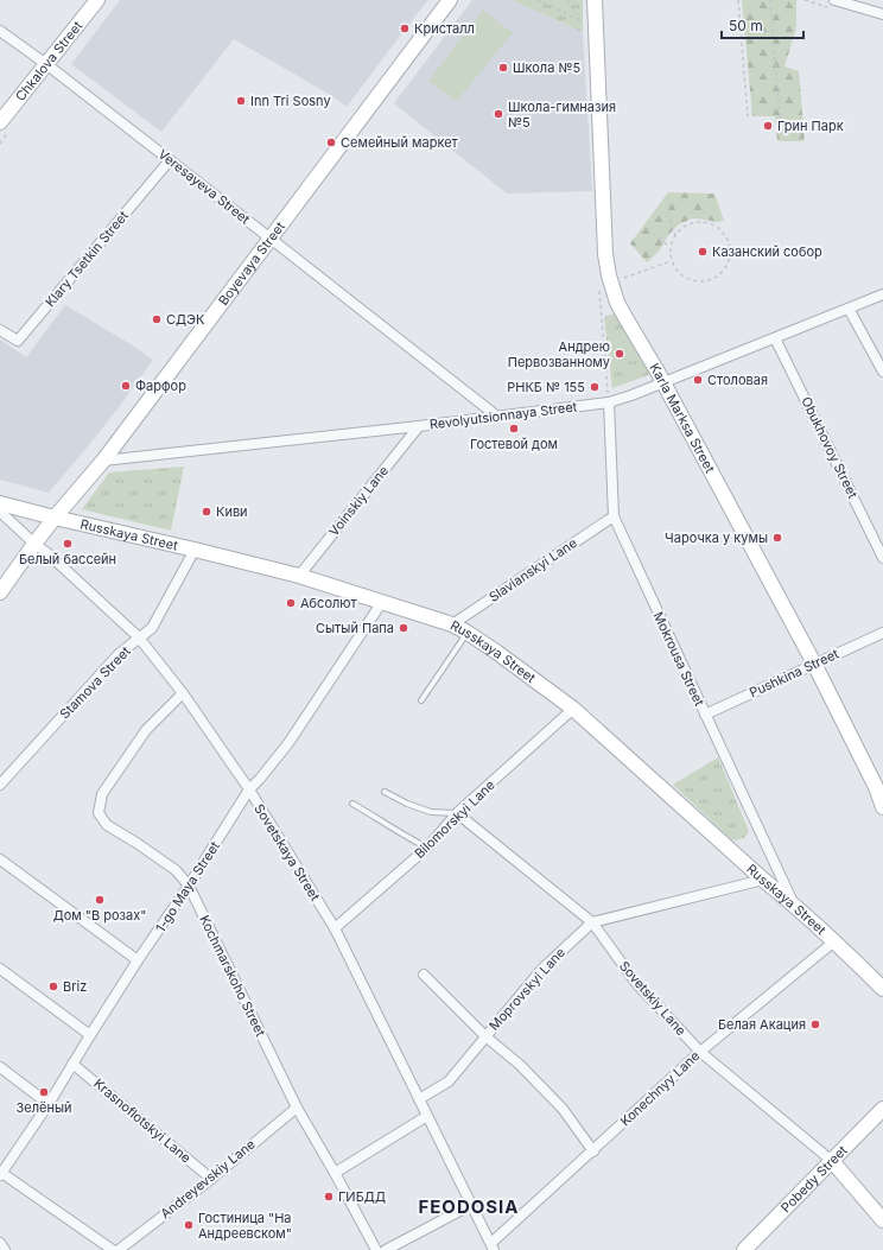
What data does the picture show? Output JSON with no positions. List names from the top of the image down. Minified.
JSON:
{"streets":{"main road":["Chkalova Street","Boyevaya Street","Karla Marksa Street","Russkaya Street","Pobedy Street"],"street":["Veresayeva Street","Klary Tsetkin Street","Revolyutsionnaya Street","Obukhovoy Street","Voinskiy Lane","Slavianskyi Lane","Mokrousa Street","Pushkina Street","Stamova Street","Bilomorskyi Lane","Sovetskaya Street","1-go Maya Street","Kochmarskoho Street","Moprovskyi Lane","Sovetskiy Lane","Konechnyy Lane","Krasnoflotskyi Lane","Andreyevskiy Lane"]},"crossings":[["Chkalova Street","Veresayeva Street"],["Veresayeva Street","Klary Tsetkin Street"],["Veresayeva Street","Boyevaya Street"],["Veresayeva Street","Revolyutsionnaya Street"],["Boyevaya Street","Revolyutsionnaya Street"],["Boyevaya Street","Russkaya Street"],["Boyevaya Street","Sovetskaya Street"],["Revolyutsionnaya Street","Karla Marksa Street"],["Revolyutsionnaya Street","Obukhovoy Street"],["Revolyutsionnaya Street","Voinskiy Lane"],["Revolyutsionnaya Street","Mokrousa Street"],["Karla Marksa Street","Pushkina Street"],["Voinskiy Lane","Russkaya Street"],["Russkaya Street","Slavianskyi Lane"],["Russkaya Street","Mokrousa Street"],["Russkaya Street","Stamova Street"],["Russkaya Street","Bilomorskyi Lane"],["Russkaya Street","1-go Maya Street"],["Russkaya Street","Moprovskyi Lane"],["Russkaya Street","Konechnyy Lane"],["Slavianskyi Lane","Mokrousa Street"],["Mokrousa Street","Pushkina Street"],["Stamova Street","Sovetskaya Street"],["Bilomorskyi Lane","Sovetskaya Street"],["Bilomorskyi Lane","Sovetskiy Lane"],["Sovetskaya Street","1-go Maya Street"],["Sovetskaya Street","Kochmarskoho Street"],["Sovetskaya Street","Moprovskyi Lane"],["Sovetskaya Street","Konechnyy Lane"],["1-go Maya Street","Kochmarskoho Street"],["1-go Maya Street","Krasnoflotskyi Lane"],["Kochmarskoho Street","Andreyevskiy Lane"],["Moprovskyi Lane","Sovetskiy Lane"],["Sovetskiy Lane","Konechnyy Lane"],["Sovetskiy Lane","Pobedy Street"],["Krasnoflotskyi Lane","Andreyevskiy Lane"]],"districts":["FEODOSIA"],"places":["Кристалл","Школа №5","Inn Tri Sosny","Школа-гимназия №5","Грин Парк","Семейный маркет","Казанский собор","СДЭК","Андрею Первозванному","Столовая","Фарфор","РНКБ № 155","Гостевой дом","Киви","Чарочка у кумы","Белый баcсейн","Абсолют","Сытый Папа","Дом \"В розах\"","Briz","Белая Акация","Зелёный","ГИБДД","Гостиница \"На Андреевском\""],"scale_bar":"50 m"}
